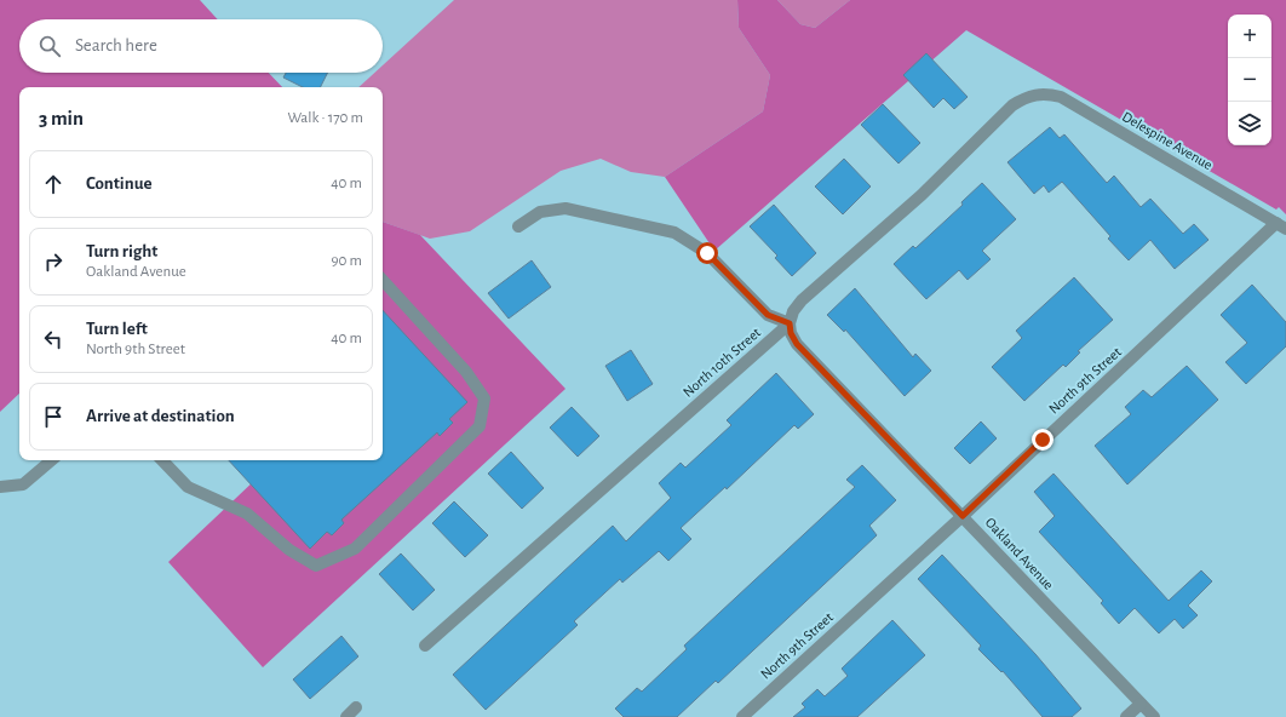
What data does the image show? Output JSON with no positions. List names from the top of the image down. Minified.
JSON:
{"streets":{"street":["Delespine Avenue","North 10th Street","North 9th Street","Oakland Avenue"]},"crossings":[["Delespine Avenue","North 10th Street"],["Delespine Avenue","North 9th Street"],["North 10th Street","Oakland Avenue"],["North 9th Street","Oakland Avenue"]],"page":{"map_buttons":["+","−"],"search":"Search here","heading":["3 min","Walk · 170 m"],"list":[["Continue","40 m"],["Turn right","Oakland Avenue","90 m"],["Turn left","North 9th Street","40 m"],"Arrive at destination"]}}
